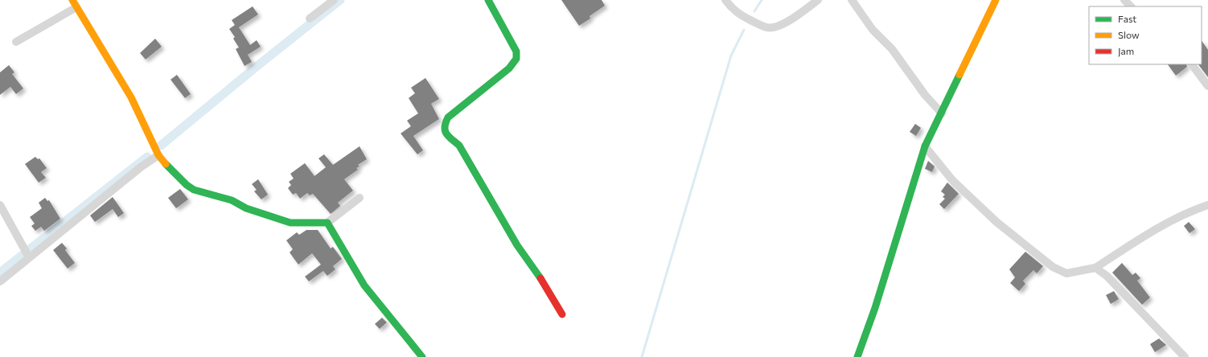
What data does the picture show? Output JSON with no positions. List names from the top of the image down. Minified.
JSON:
{"legend":["Fast","Slow","Jam"]}
